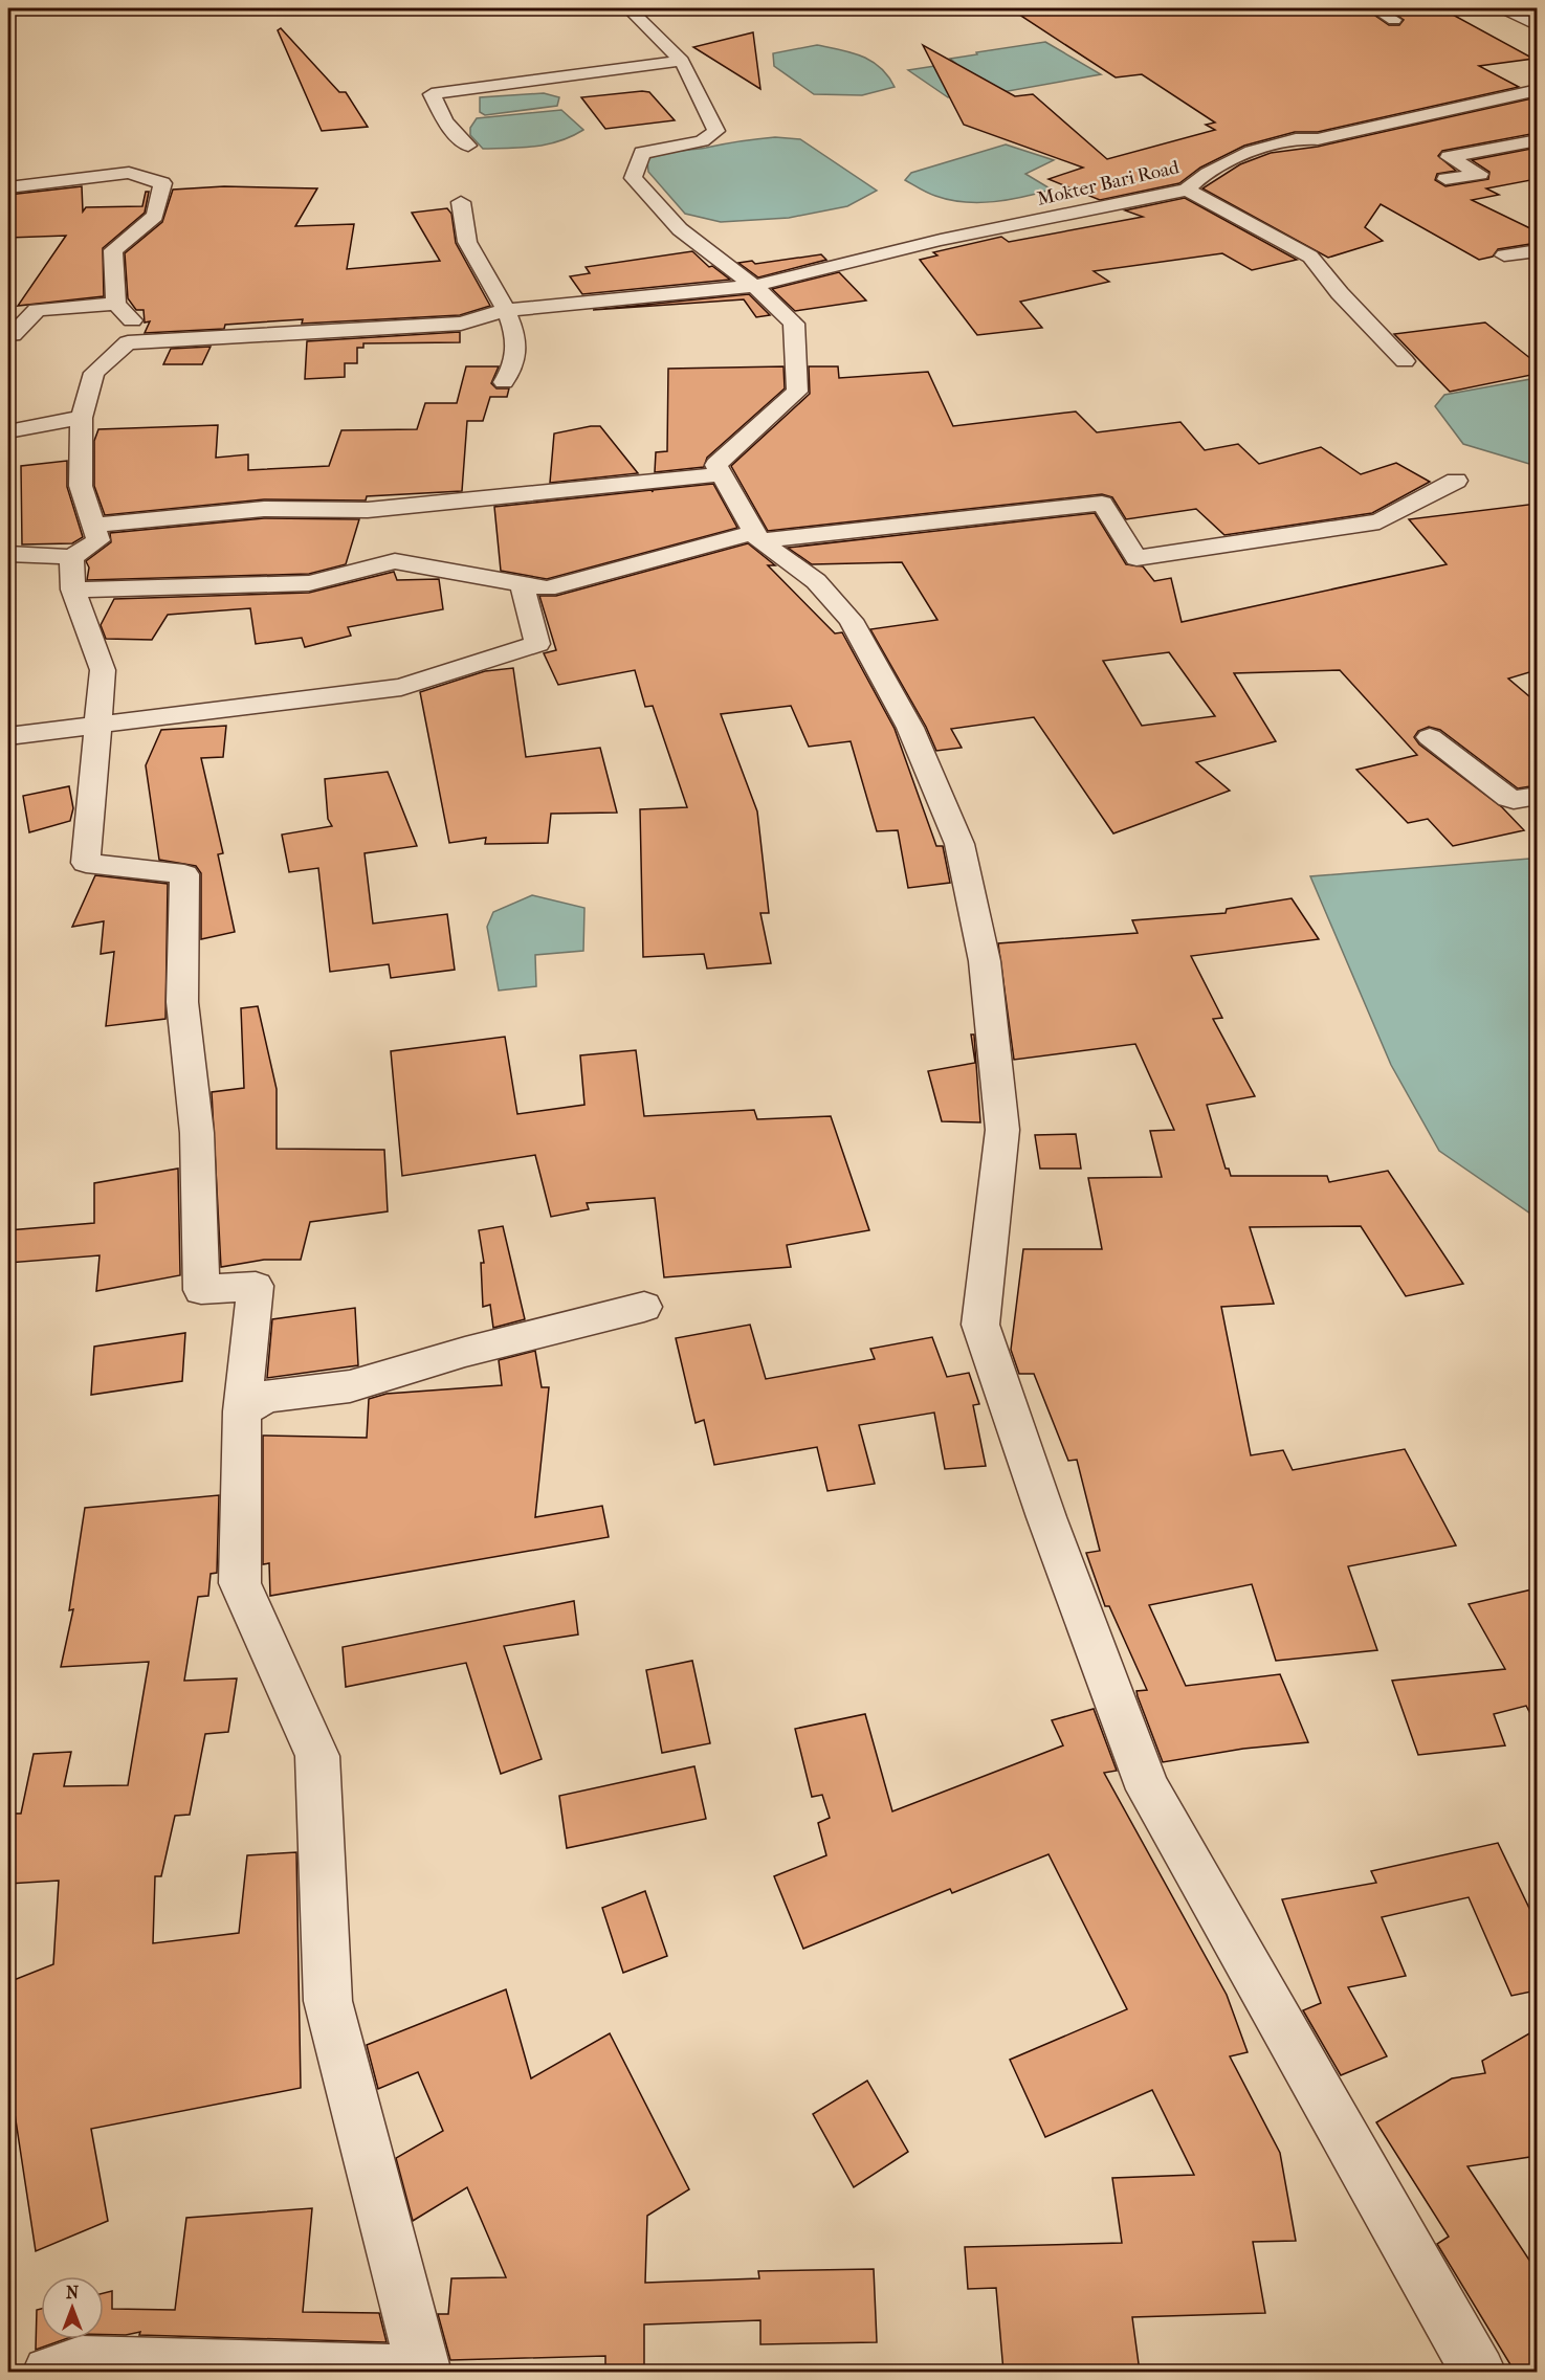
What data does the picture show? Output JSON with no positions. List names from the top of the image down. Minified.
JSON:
{"streets":{"street":["Mokter Bari Road"]},"north":"top"}
